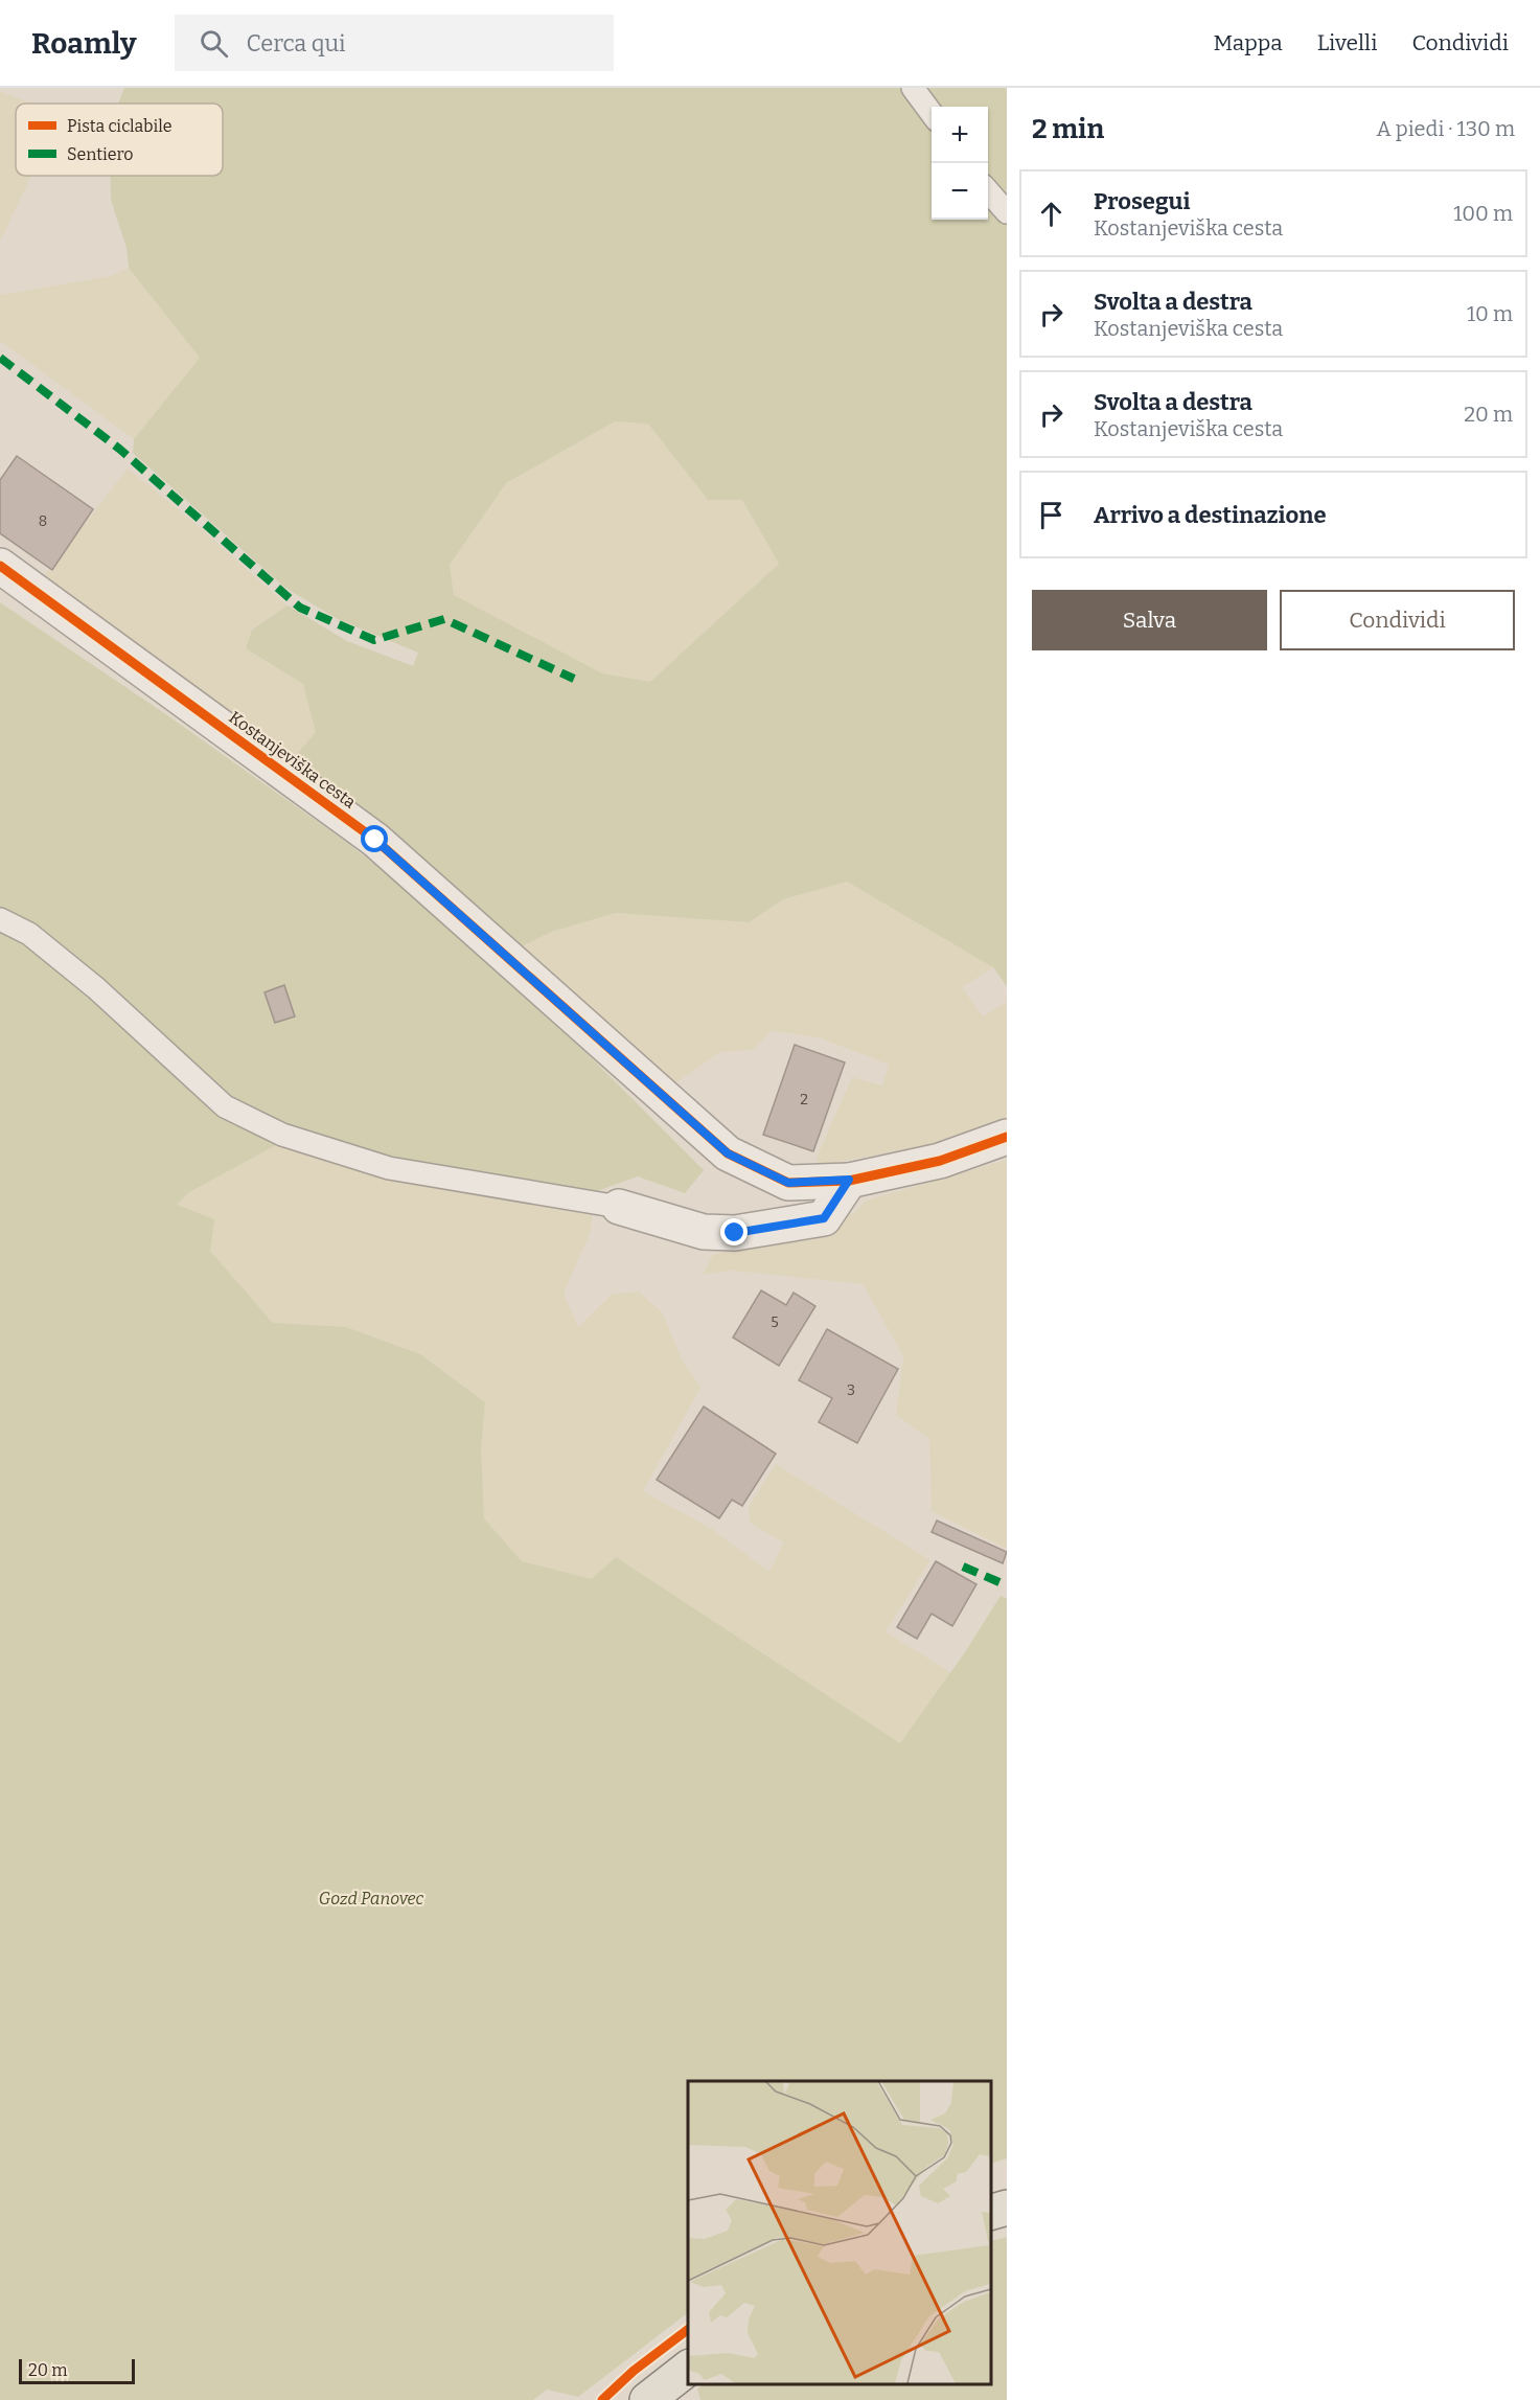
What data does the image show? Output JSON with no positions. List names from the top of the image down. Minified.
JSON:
{"streets":{"street":["Kostanjeviška cesta"]},"parks":["Gozd Panovec"],"house_numbers":["8","2","5","3"],"legend":["Pista ciclabile","Sentiero"],"scale_bar":"20 m","page":{"header":"Roamly","search":"Cerca qui","nav":["Mappa","Livelli","Condividi"],"heading":["2 min","A piedi · 130 m"],"map_buttons":["+","−"],"list":[["Prosegui","Kostanjeviška cesta","100 m"],["Svolta a destra","Kostanjeviška cesta","10 m"],["Svolta a destra","Kostanjeviška cesta","20 m"],"Arrivo a destinazione"],"buttons":["Salva","Condividi"],"scale":"20 m"}}
